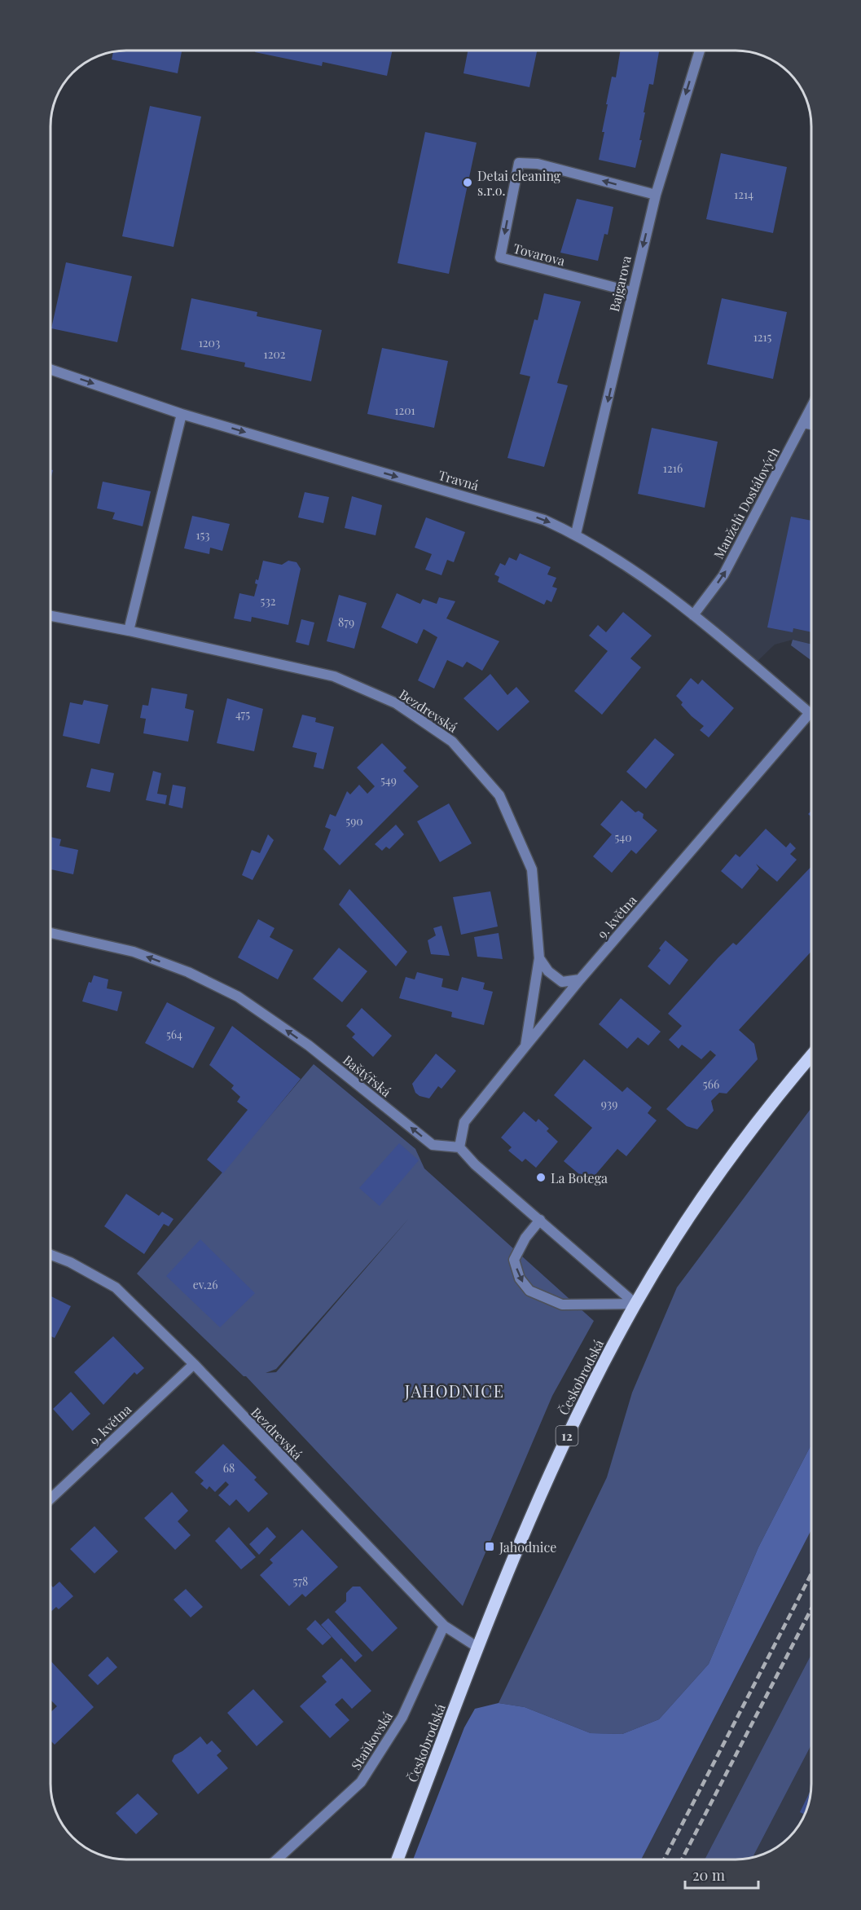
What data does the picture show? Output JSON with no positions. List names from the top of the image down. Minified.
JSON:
{"streets":{"main road":["Českobrodská","12"],"street":["Tovarova","Bajgarova","Travná","Manželů Dostálových","Bezdrevská","9. května","Baštýřská","Staňkovská"]},"crossings":[["Tovarova","Bajgarova"],["Bajgarova","Travná"],["Travná","Manželů Dostálových"],["Bezdrevská","9. května"],["Bezdrevská","Českobrodská"],["Bezdrevská","Staňkovská"],["9. května","Baštýřská"]],"one_way":["Bajgarova","Travná","Manželů Dostálových","Baštýřská"],"districts":["JAHODNICE"],"places":{"other":["Detai cleaning s.r.o.","La Botega"],"transit":["Jahodnice"]},"house_numbers":["1214","1215","1203","1202","1201","1216","153","532","879","475","549","590","540","564","566","939","ev.26","68","578"],"scale_bar":"20 m"}
